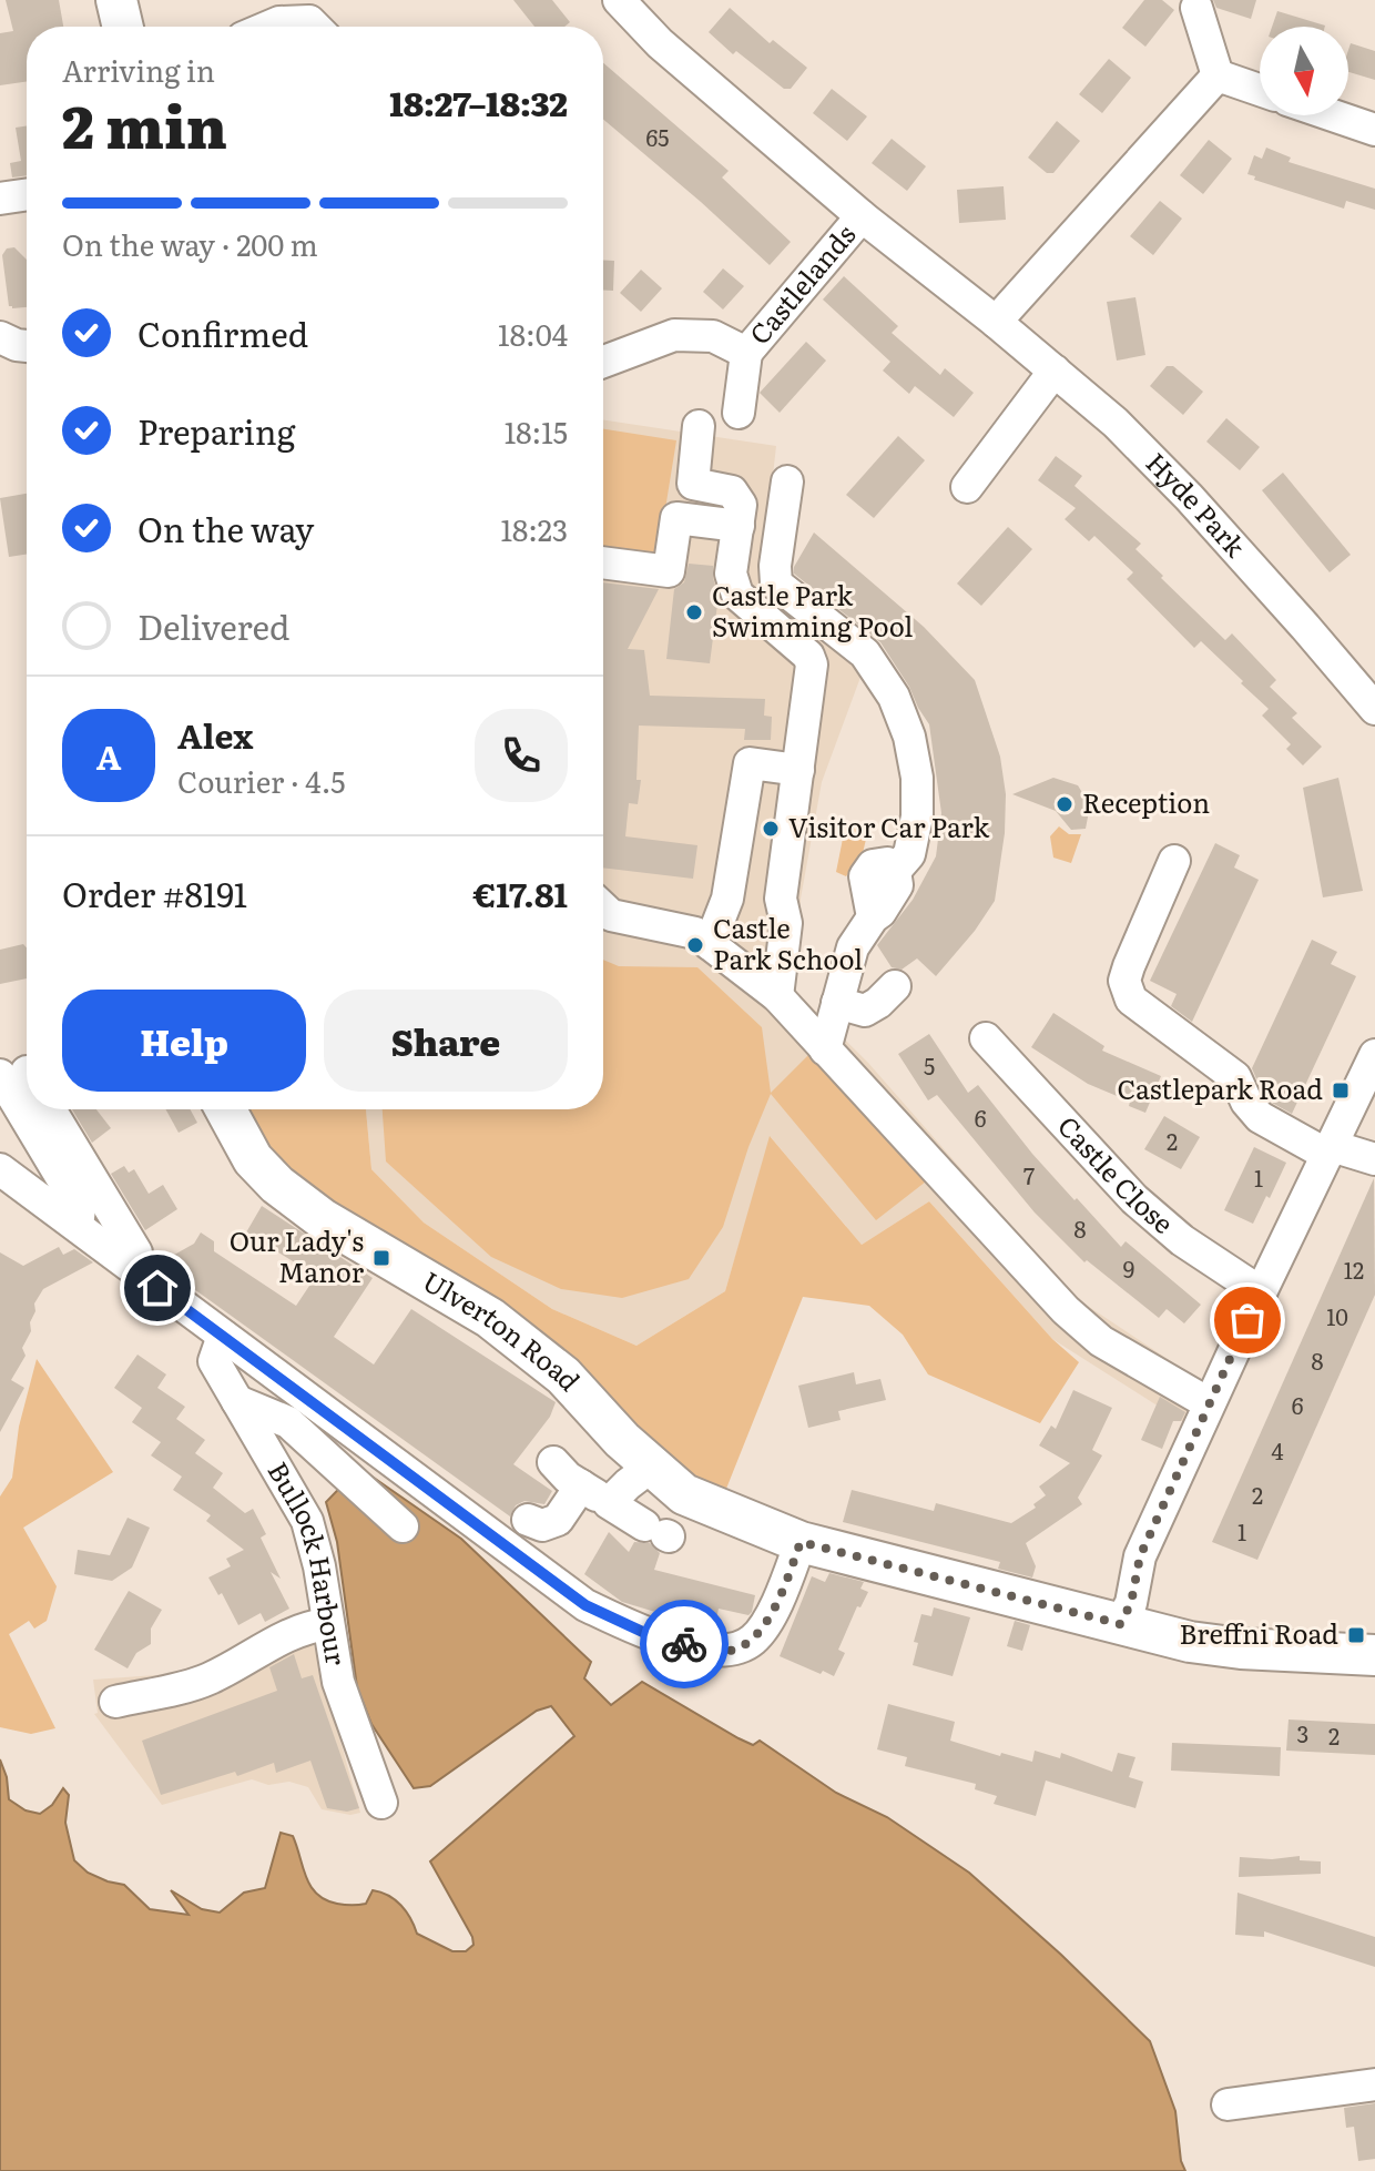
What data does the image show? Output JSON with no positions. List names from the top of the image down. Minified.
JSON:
{"streets":{"main road":["Ulverton Road"],"street":["Castlelands","Hyde Park","Castle Close","Bullock Harbour"]},"crossings":[["Castlelands","Hyde Park"]],"places":{"other":["Castle Park Swimming Pool","Reception","Visitor Car Park","Castle Park School"],"transit":["Castlepark Road","Our Lady's Manor","Breffni Road"]},"house_numbers":["65","5","6","2","7","1","8","9","12","10","8","6","4","2","1","3","2"],"north":"bottom","page":{"heading":["2 min","Arriving in","18:27–18:32"],"panel":["Alex","Courier · 4.5","Order #8191","€17.81"],"bar":"On the way · 200 m","list":[["Confirmed","18:04"],["Preparing","18:15"],["On the way","18:23"],"Delivered"],"round":"A","buttons":["Help","Share"]}}
